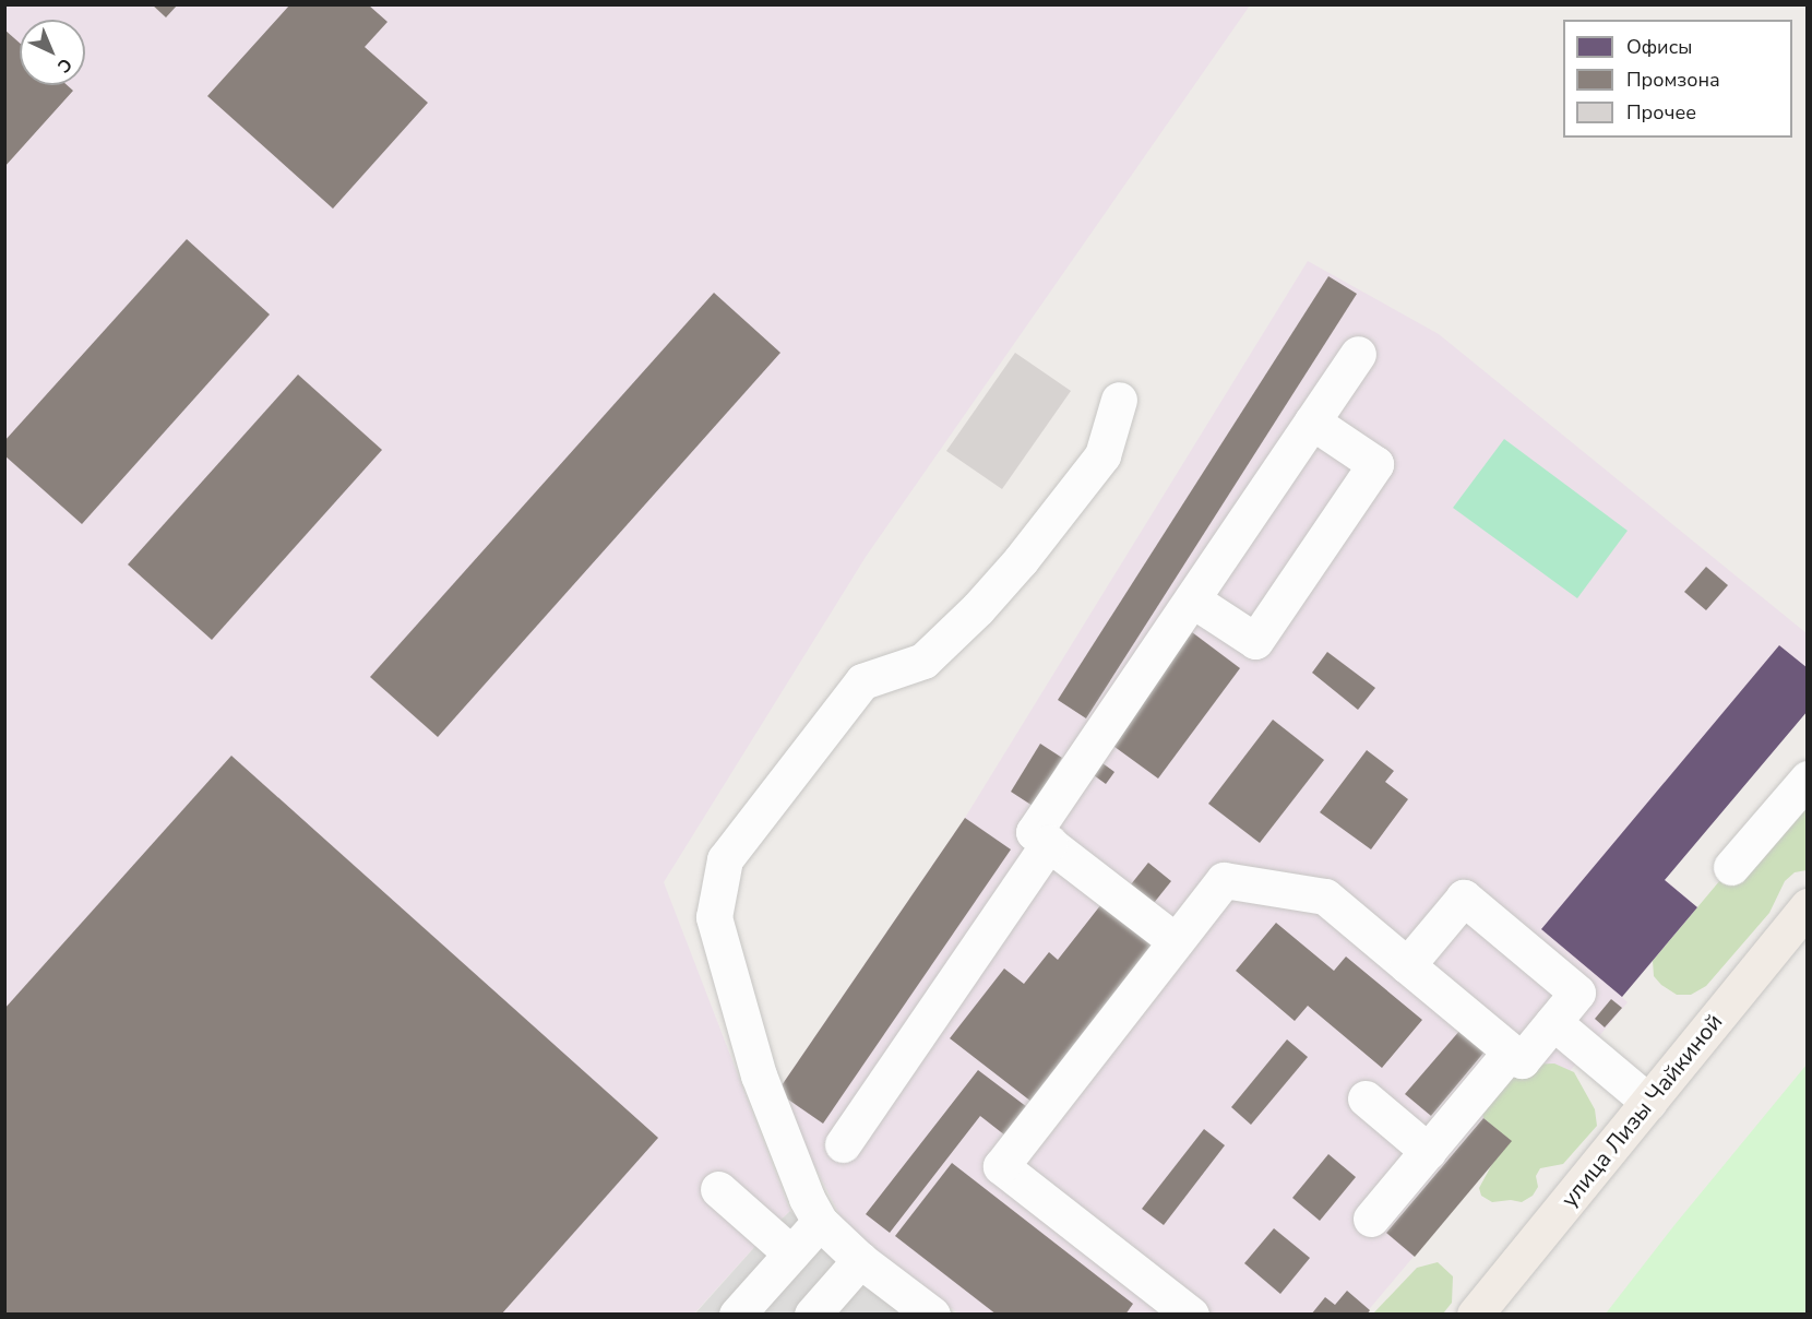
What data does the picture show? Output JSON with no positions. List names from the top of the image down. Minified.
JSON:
{"streets":{"main road":["улица Лизы Чайкиной"]},"legend":["Офисы","Промзона","Прочее"],"north":"bottom right"}
